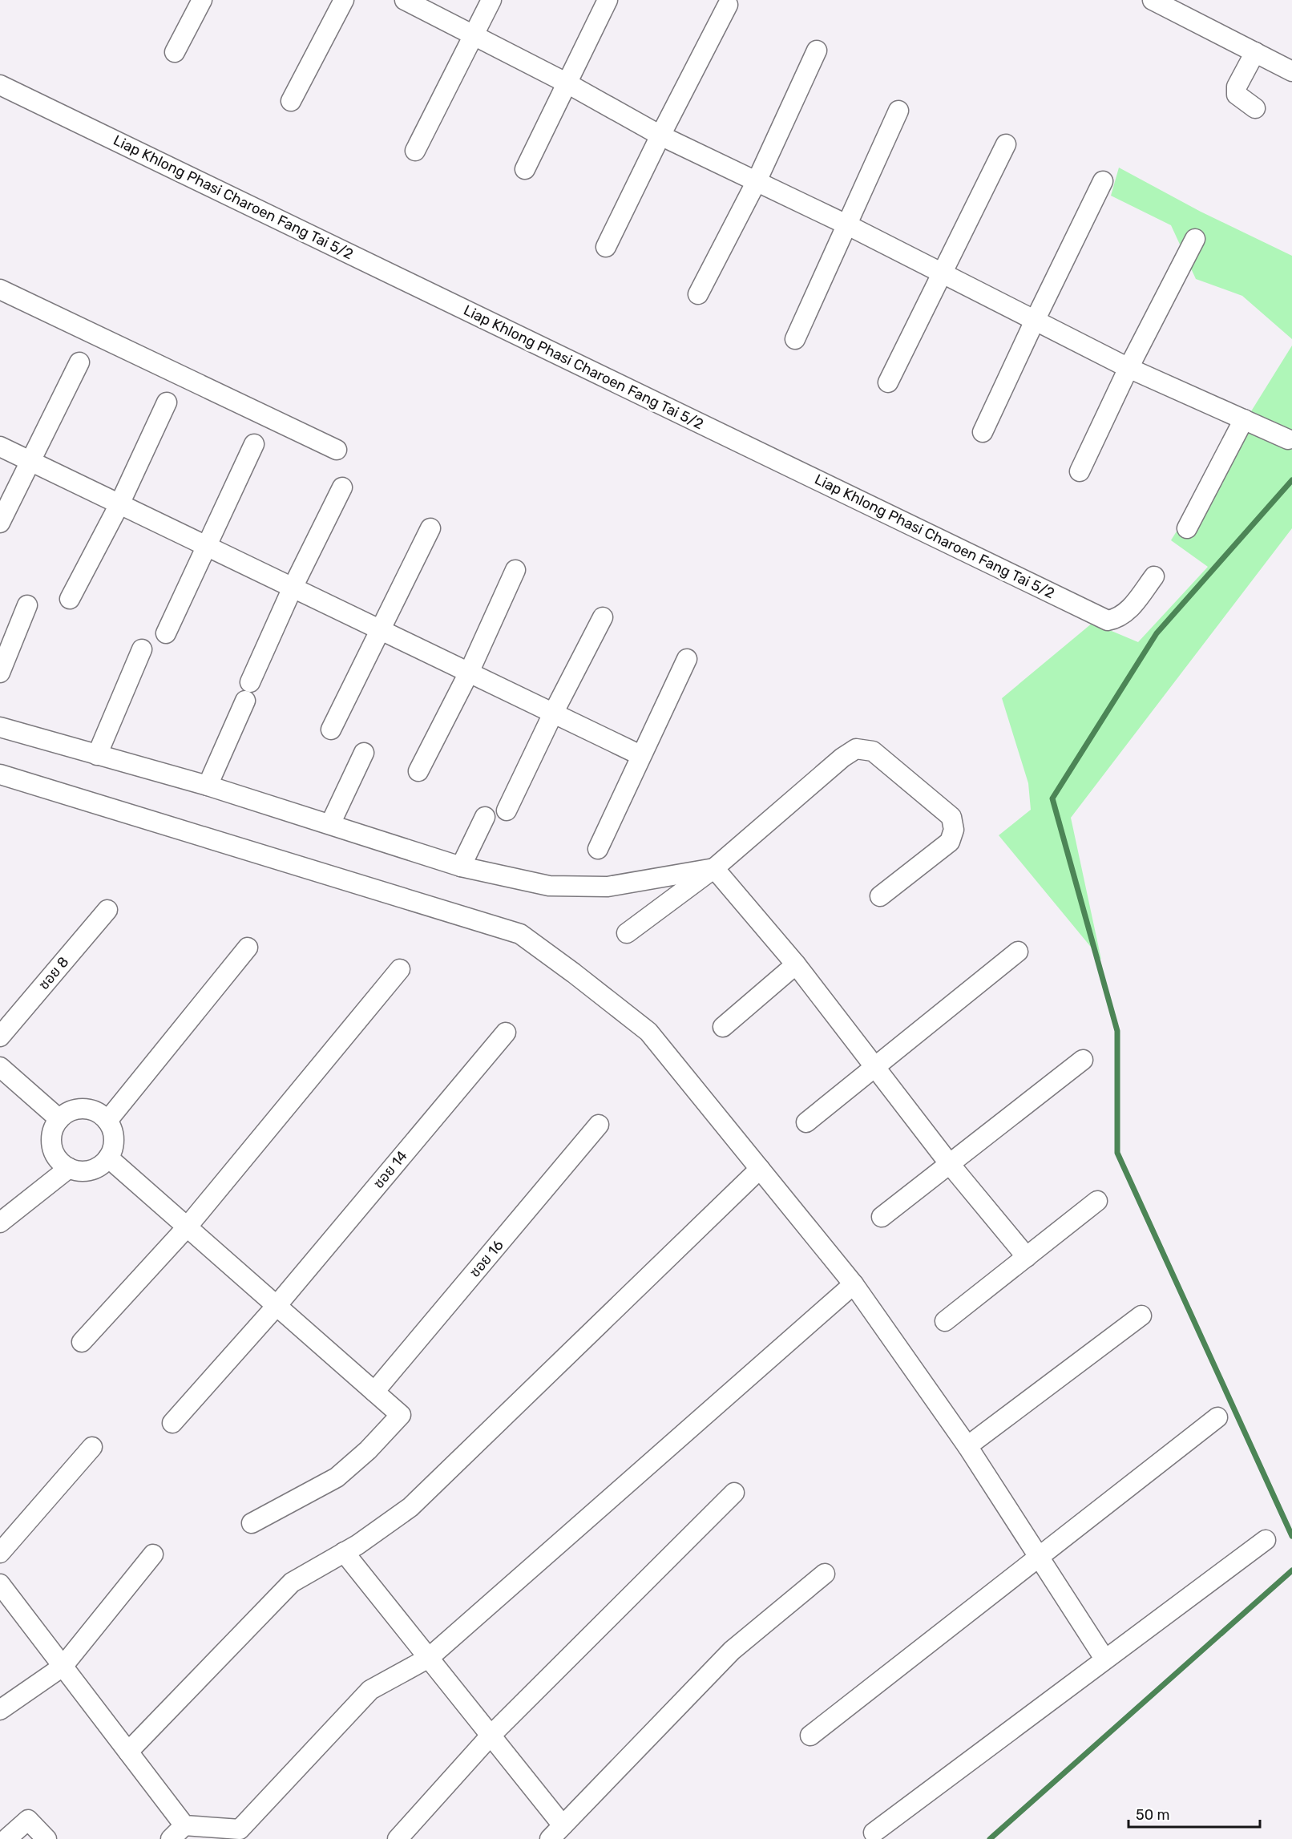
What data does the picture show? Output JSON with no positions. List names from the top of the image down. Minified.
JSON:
{"streets":{"street":["Liap Khlong Phasi Charoen Fang Tai 5/2","ซอย 8","ซอย 14","ซอย 16"]},"scale_bar":"50 m"}
